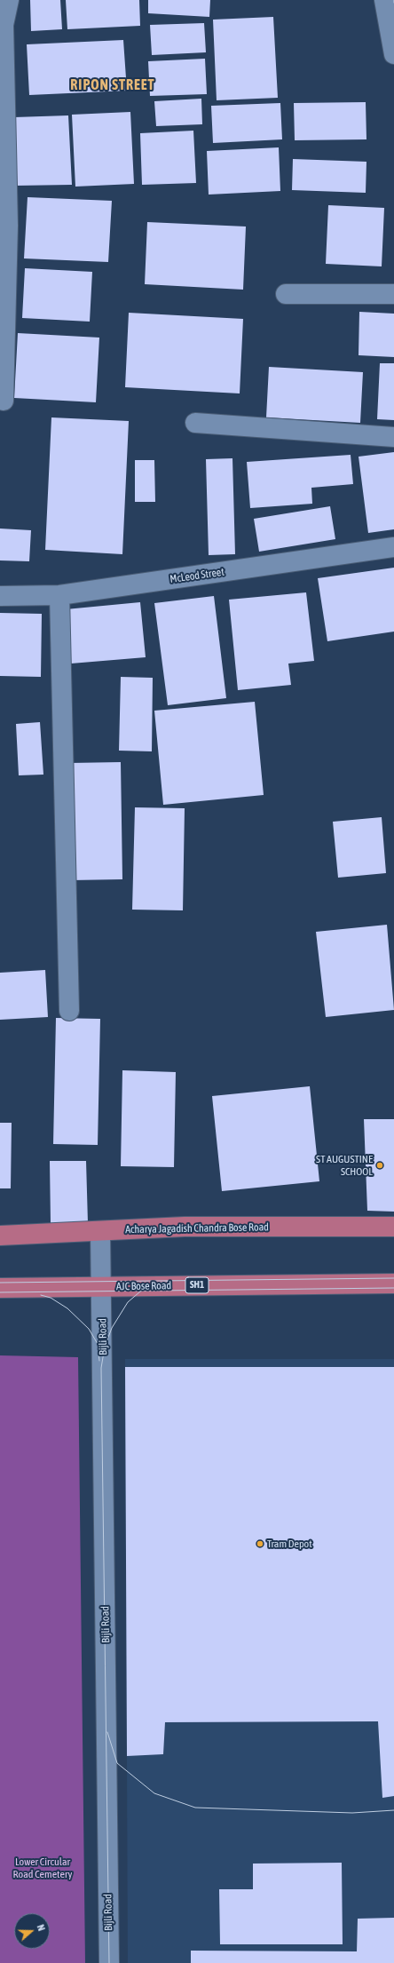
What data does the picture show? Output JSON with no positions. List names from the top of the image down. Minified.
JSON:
{"streets":{"main road":["Acharya Jagadish Chandra Bose Road","SH1","AJC Bose Road"],"street":["McLeod Street","Bijli Road"]},"crossings":[["Acharya Jagadish Chandra Bose Road","Bijli Road"],["AJC Bose Road","Bijli Road"]],"districts":["RIPON STREET"],"parks":["Lower Circular Road Cemetery"],"places":["ST AUGUSTINE SCHOOL","Tram Depot"],"north":"right"}
